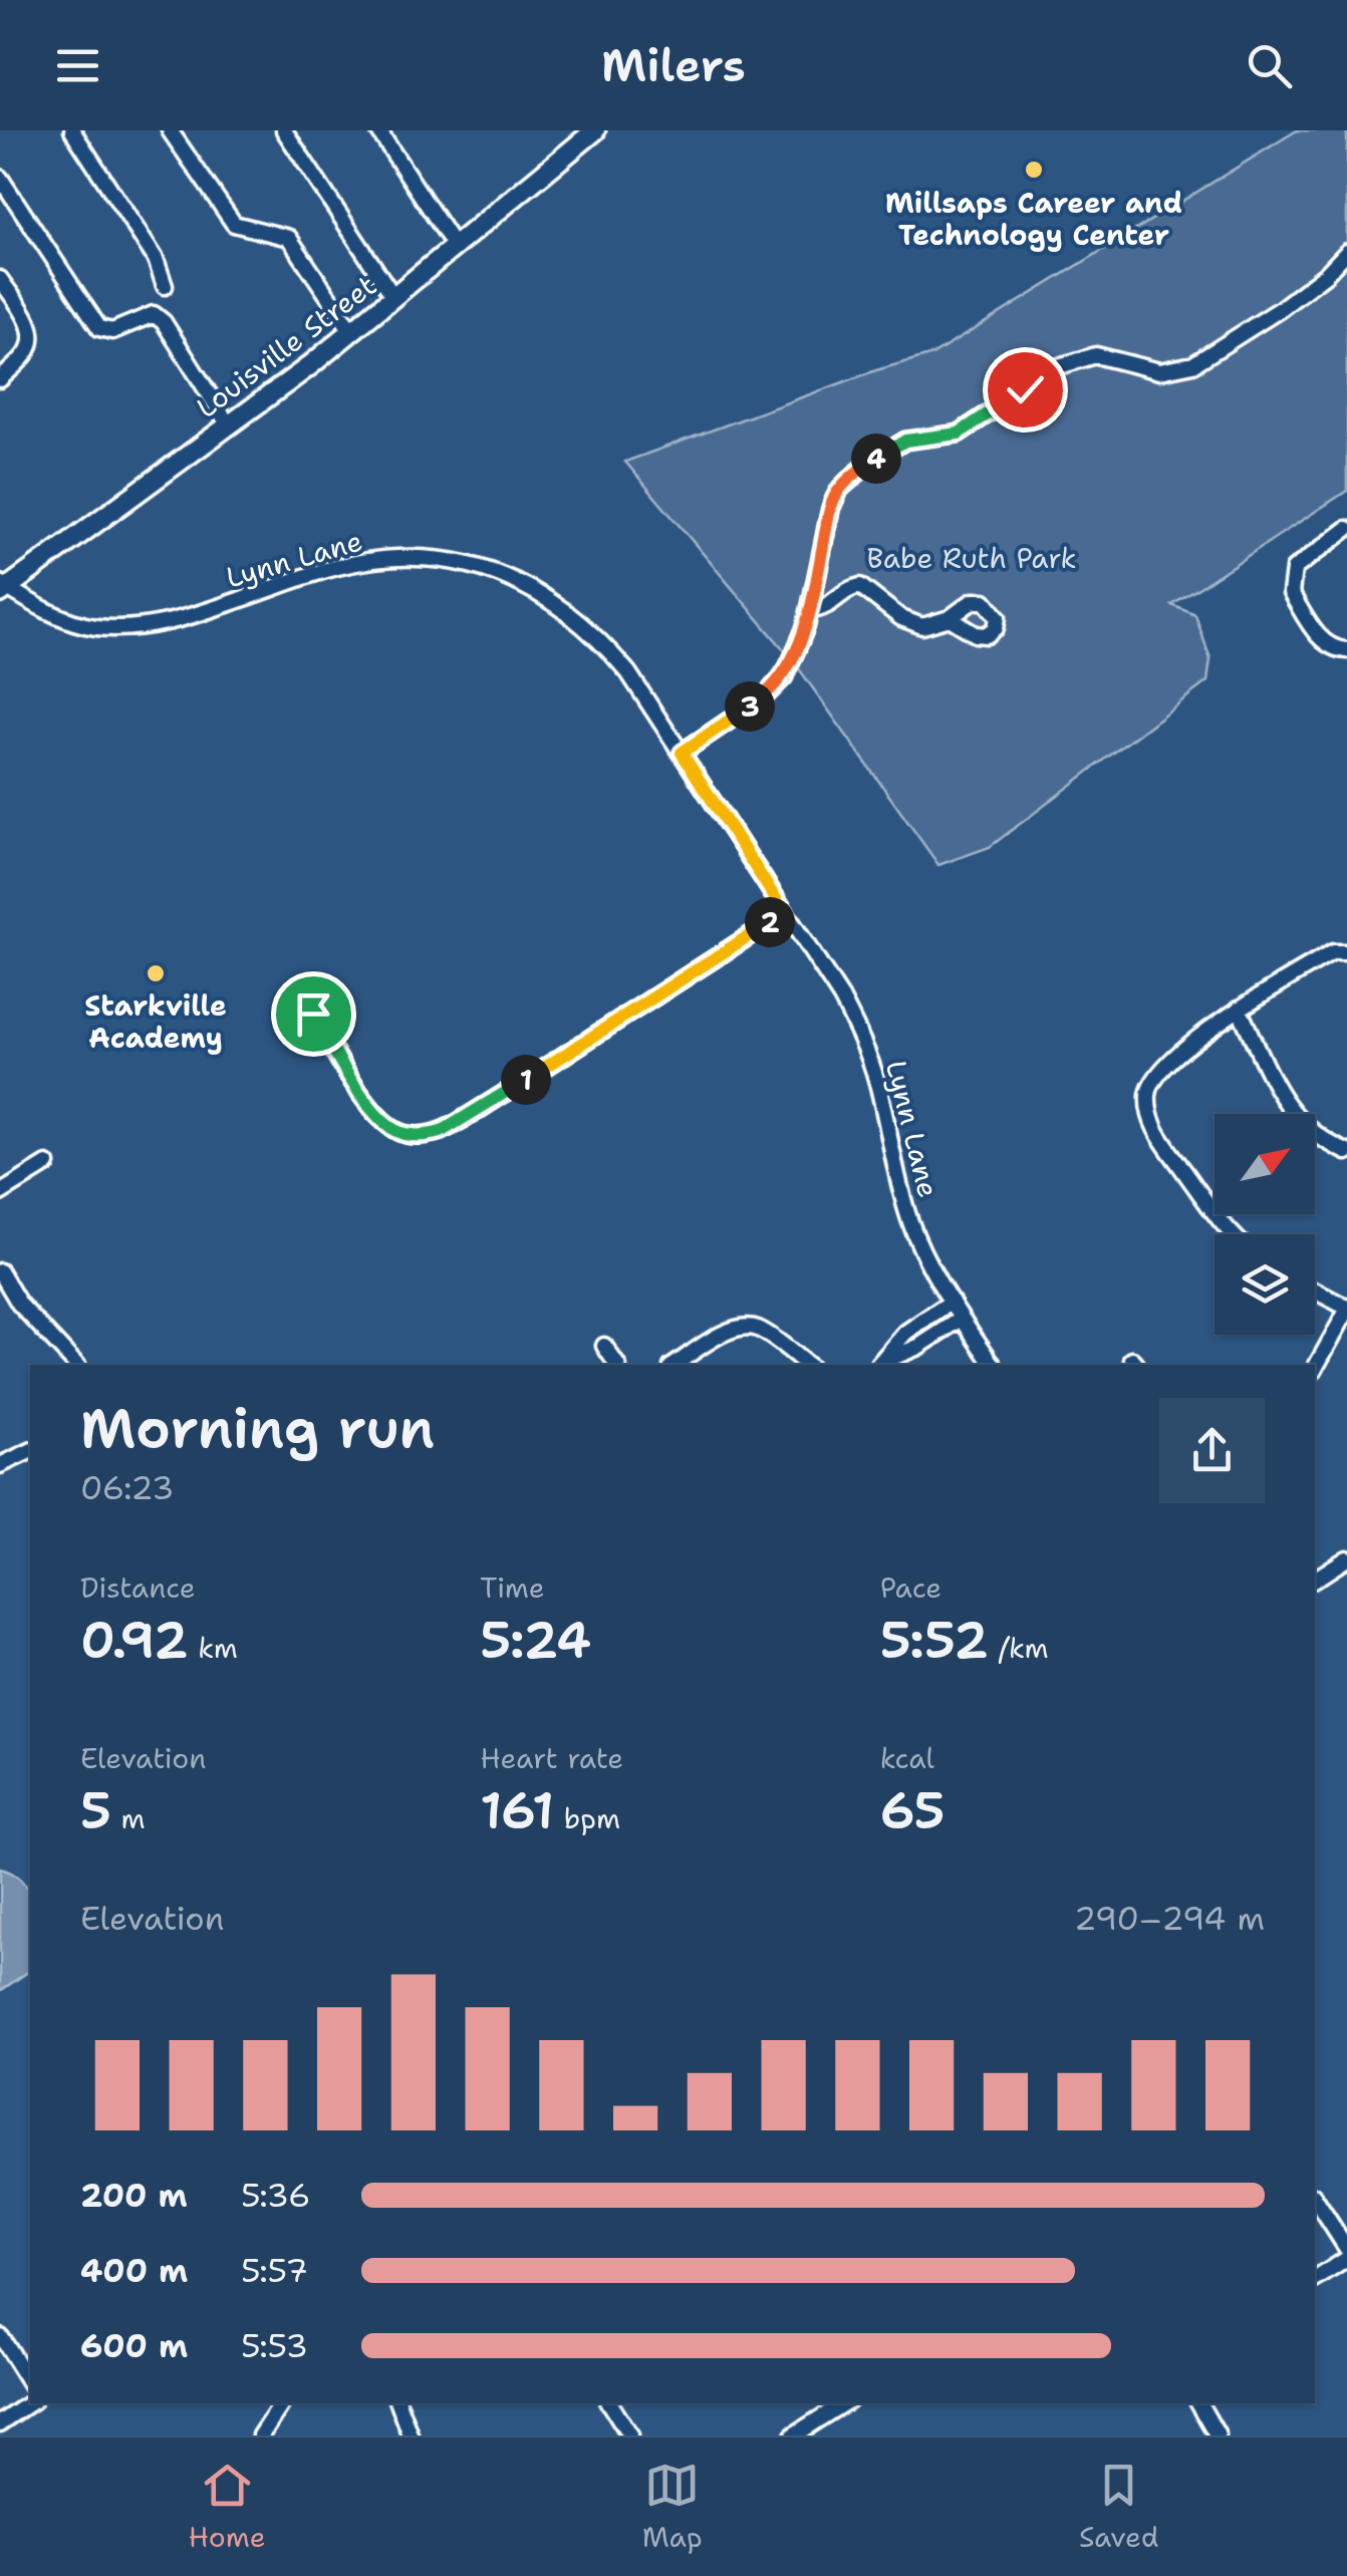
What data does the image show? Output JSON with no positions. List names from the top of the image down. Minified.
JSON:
{"streets":{"main road":["Louisville Street"],"street":["Lynn Lane"]},"crossings":[["Louisville Street","Lynn Lane"]],"parks":["Babe Ruth Park"],"places":["Millsaps Career and Technology Center","Starkville Academy"],"north":"top right","page":{"header":"Milers","pins":["4","3","2","1"],"heading":["Morning run","06:23"],"stats":[["Distance","0.92 km"],["Time","5:24"],["Pace","5:52 /km"],["Elevation","5 m"],["Heart rate","161 bpm"],["kcal","65"]],"chart":["Elevation","290–294 m"],"list":[{"name":"200 m","note":"5:36"},{"name":"400 m","note":"5:57"},{"name":"600 m","note":"5:53"}],"tabs":["Home","Map","Saved"]}}
